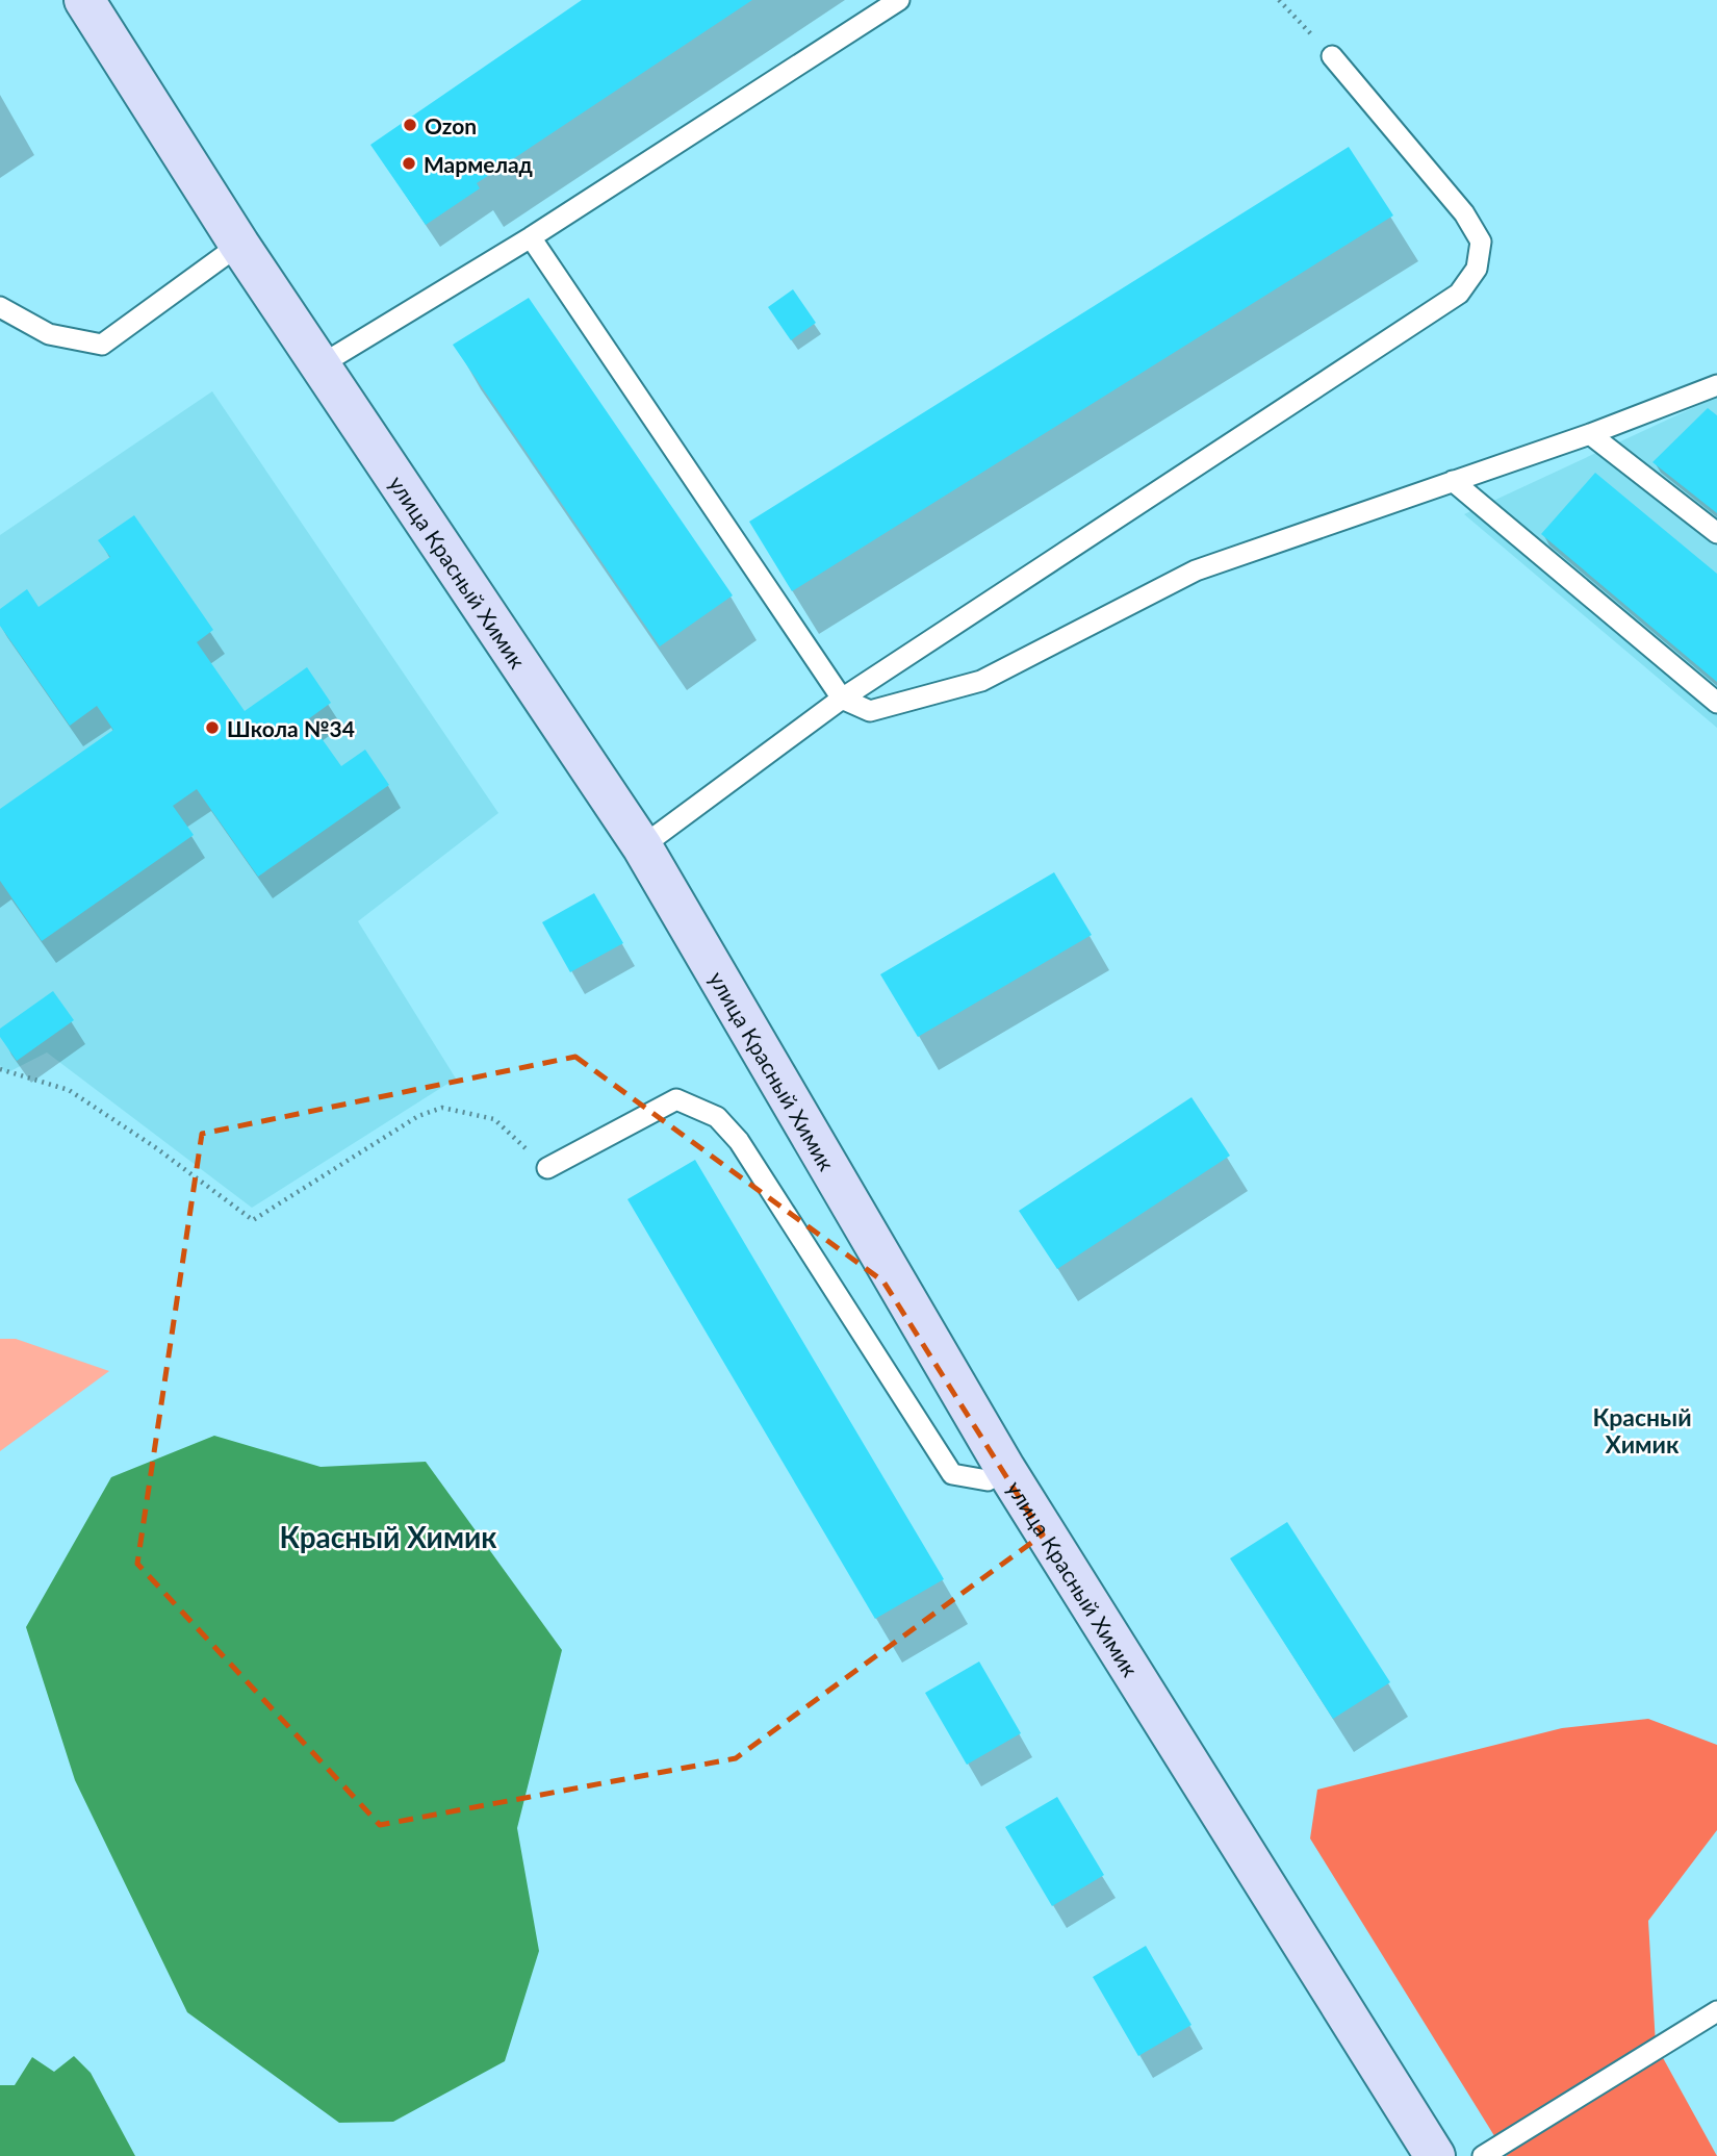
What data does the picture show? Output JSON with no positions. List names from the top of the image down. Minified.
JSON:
{"streets":{"street":["улица Красный Химик"]},"districts":["Красный Химик","Красный Химик"],"places":["Ozon","Мармелад","Школа №34"]}
